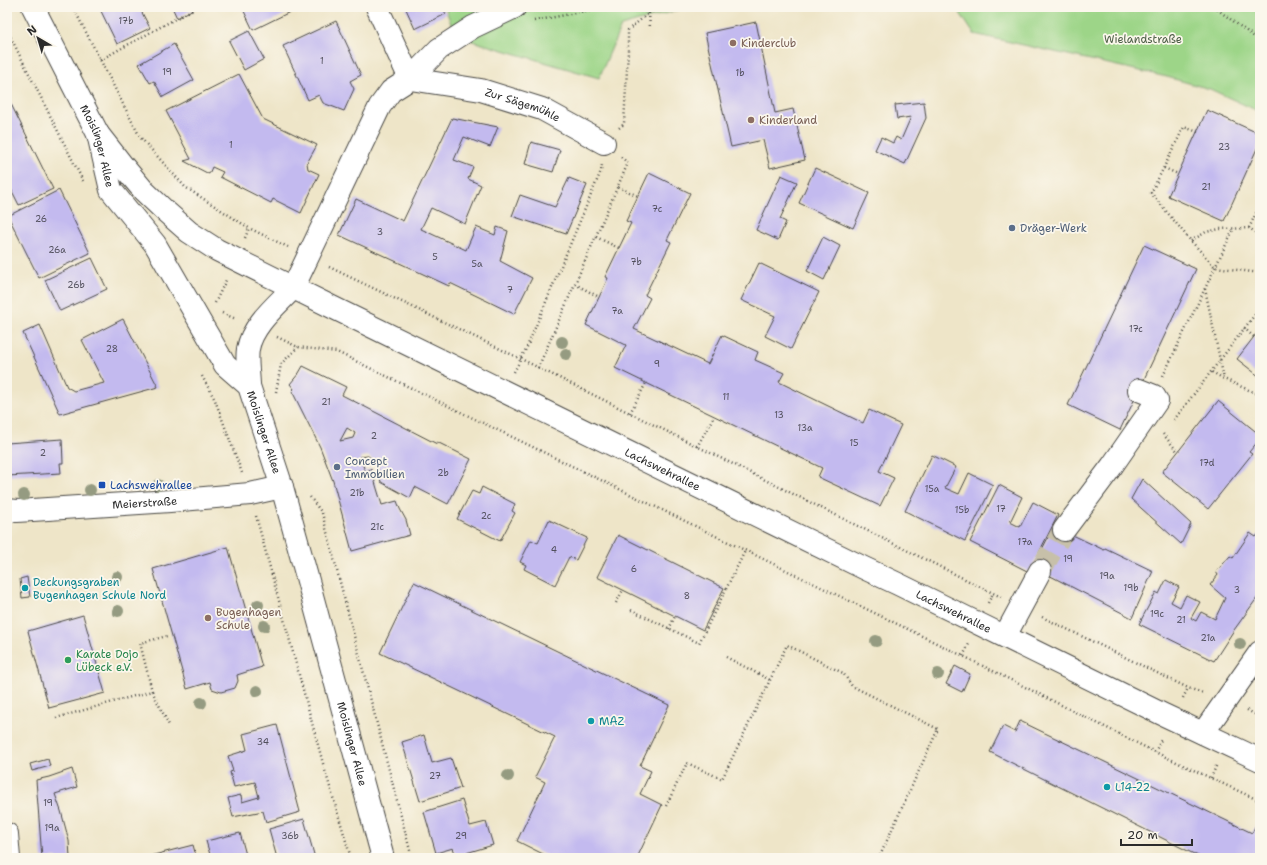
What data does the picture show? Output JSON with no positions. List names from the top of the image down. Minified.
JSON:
{"streets":{"main road":["Zur Sägemühle","Moislinger Allee","Lachswehrallee","Meierstraße"]},"crossings":[["Moislinger Allee","Lachswehrallee"],["Moislinger Allee","Meierstraße"]],"parks":["Wielandstraße"],"places":{"other":["Kinderclub","Kinderland","Dräger-Werk","Concept Immobilien","Deckungsgraben Bugenhagen Schule Nord","Bugenhagen Schule","Karate Dojo Lübeck e.V.","MAZ","L14-22"],"transit":["Lachswehrallee"]},"house_numbers":["17b","1","19","1b","1","23","21","7c","26","3","26a","5","7b","5a","26b","7","7a","17c","28","9","11","21","13","13a","2","15","2","17d","2b","15a","21b","17","15b","2c","21c","17a","4","19","6","19a","19b","3","8","19c","21","21a","34","27","19","19a","36b","29"],"scale_bar":"20 m","north":"top left"}
